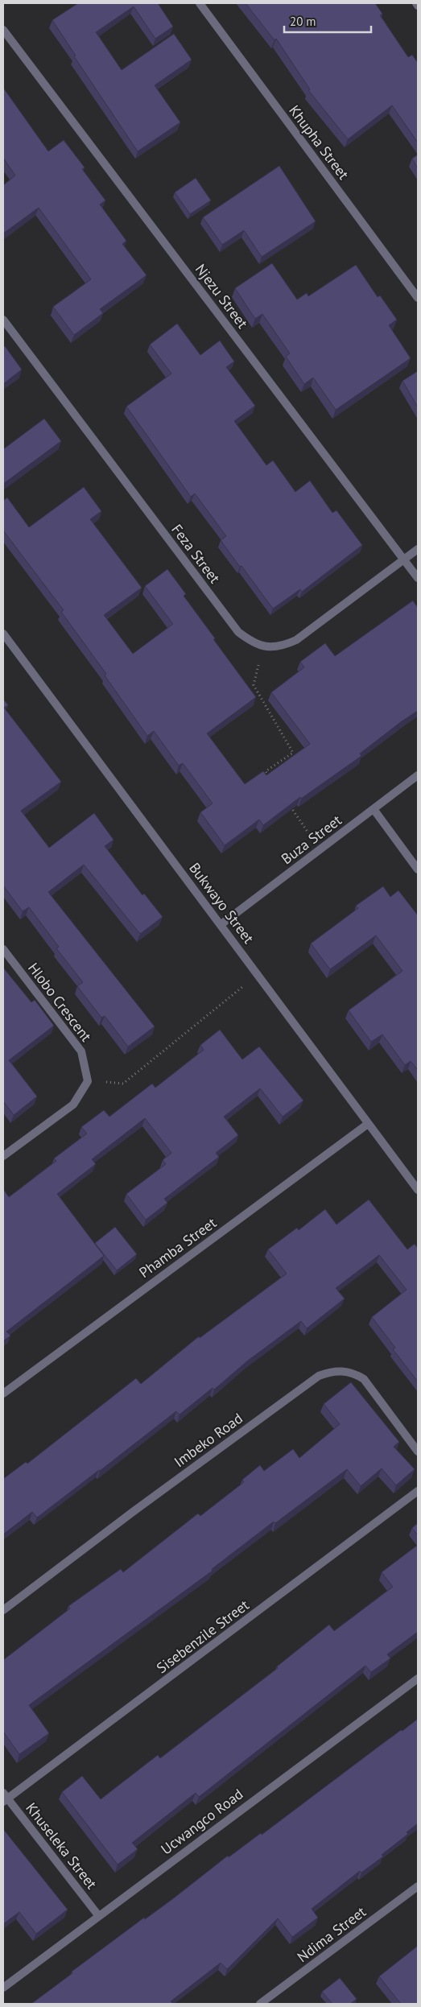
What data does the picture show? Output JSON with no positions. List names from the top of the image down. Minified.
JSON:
{"streets":{"street":["Khupha Street","Njezu Street","Feza Street","Buza Street","Bukwayo Street","Hlobo Crescent","Phamba Street","Imbeko Road","Sisebenzile Street","Ucwangco Road","Khuseleka Street","Ndima Street"]},"crossings":[["Buza Street","Bukwayo Street"],["Bukwayo Street","Phamba Street"],["Sisebenzile Street","Khuseleka Street"],["Ucwangco Road","Khuseleka Street"]],"scale_bar":"20 m"}
